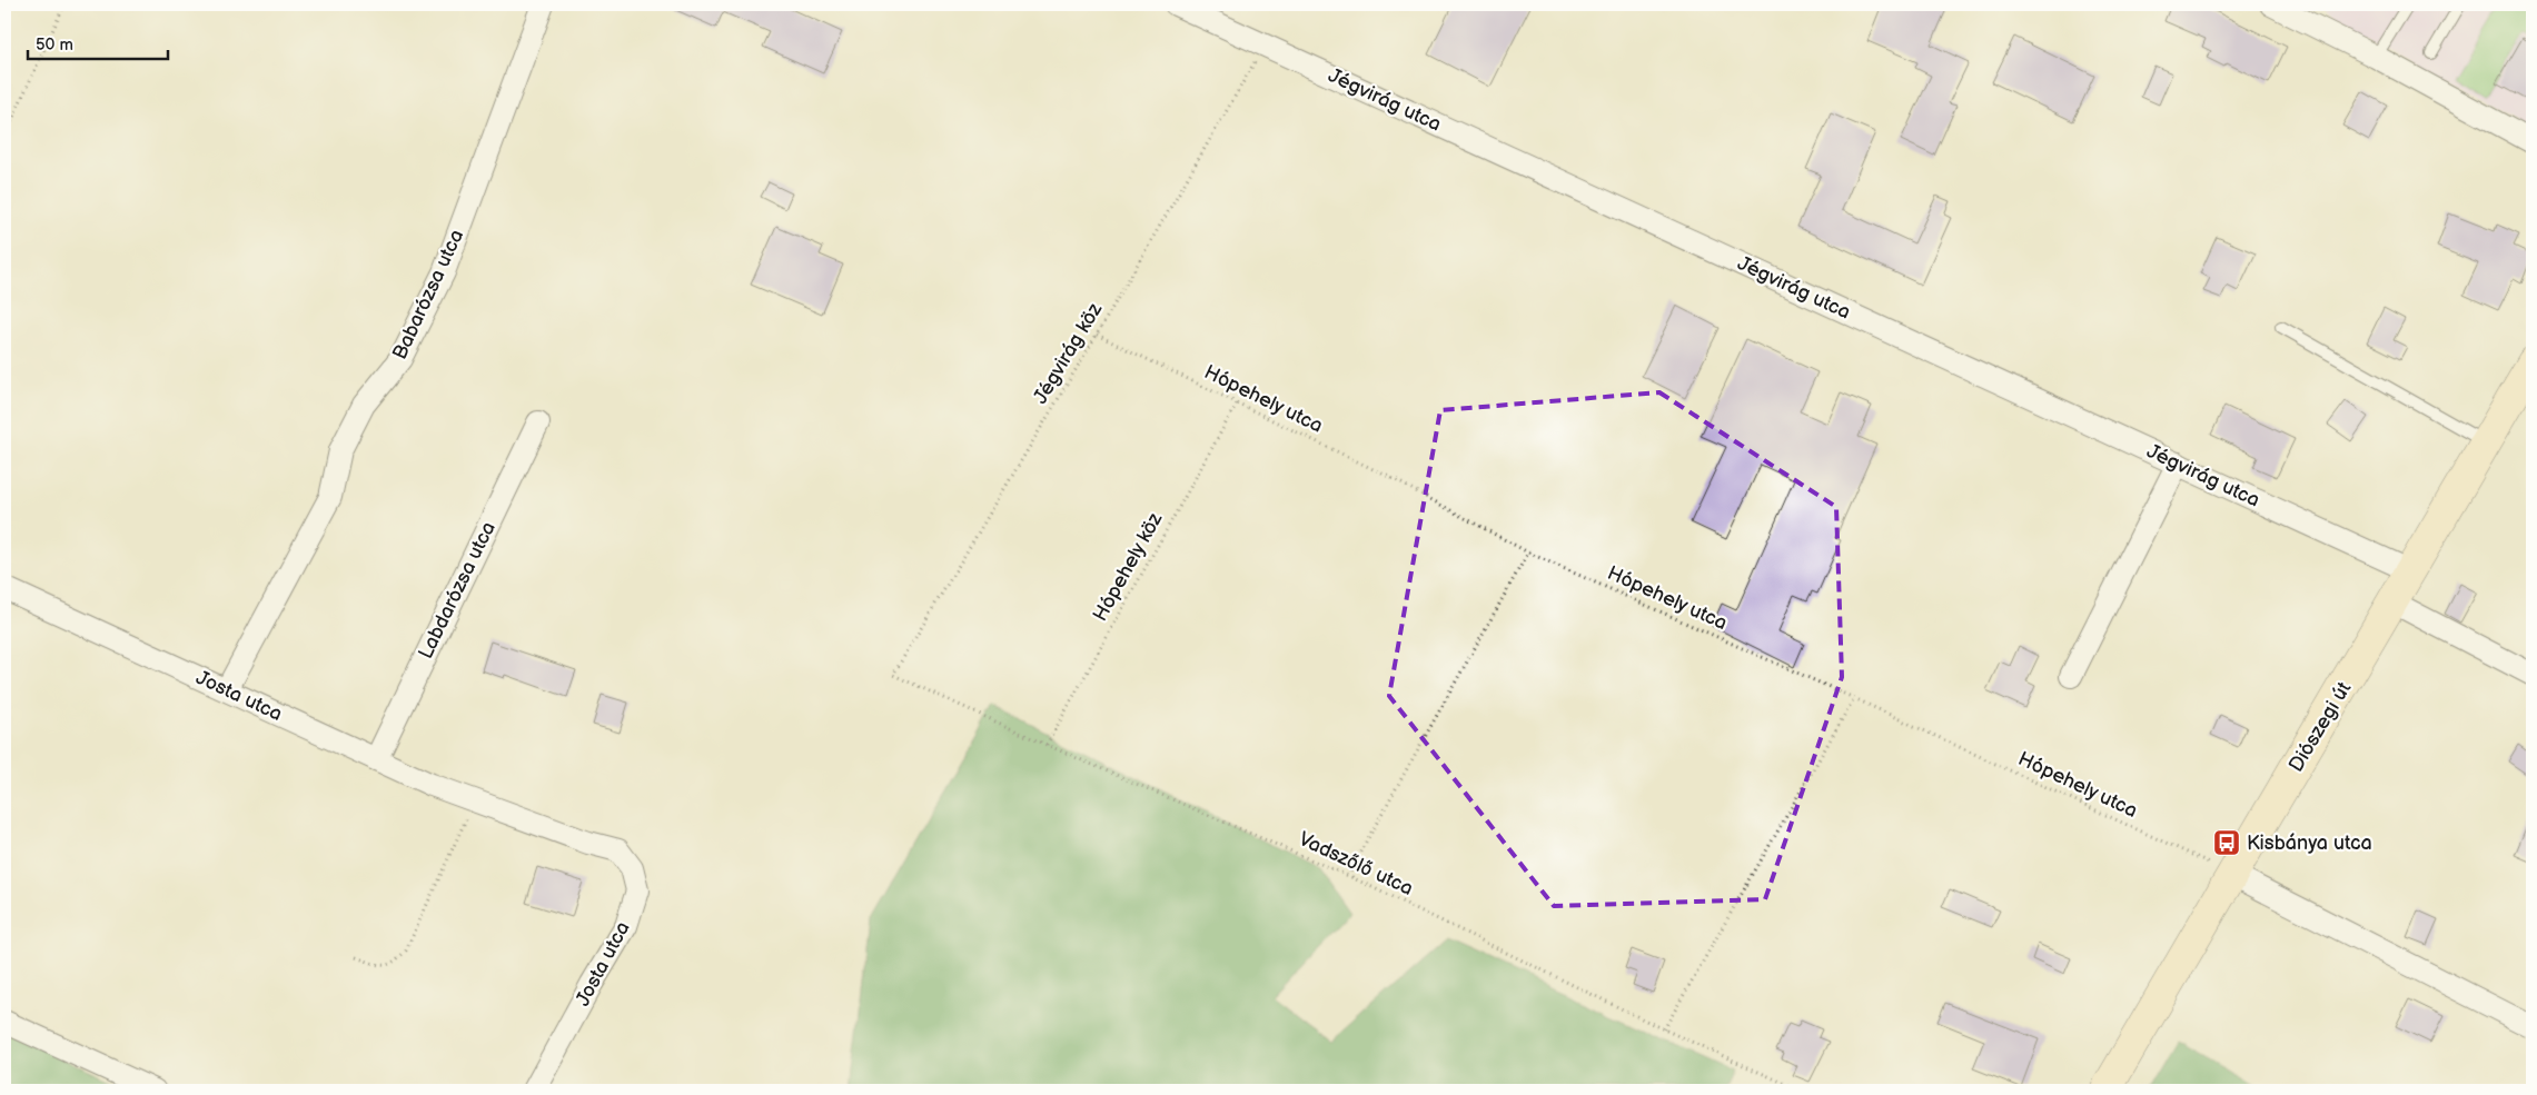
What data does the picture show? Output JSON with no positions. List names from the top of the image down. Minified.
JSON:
{"streets":{"main road":["Diószegi út"],"street":["Jégvirág utca","Babarózsa utca","Labdarózsa utca","Josta utca"],"path":["Jégvirág köz","Hópehely utca","Hópehely köz","Vadszőlő utca"]},"crossings":[["Jégvirág utca","Jégvirág köz"],["Jégvirág utca","Diószegi út"],["Babarózsa utca","Josta utca"],["Jégvirág köz","Hópehely utca"],["Jégvirág köz","Vadszőlő utca"],["Hópehely utca","Hópehely köz"],["Hópehely utca","Diószegi út"],["Hópehely köz","Vadszőlő utca"],["Labdarózsa utca","Josta utca"]],"places":{"bus stop":["Kisbánya utca"]},"scale_bar":"50 m"}
